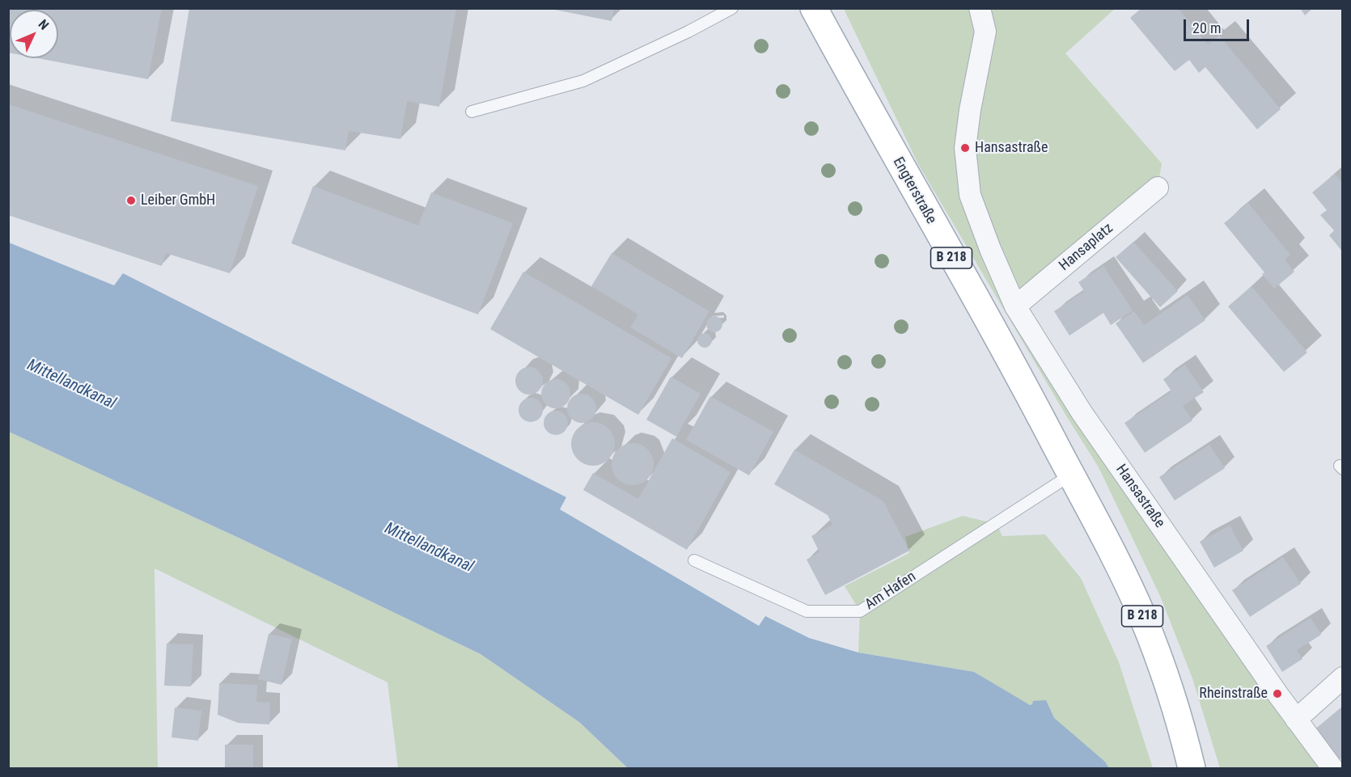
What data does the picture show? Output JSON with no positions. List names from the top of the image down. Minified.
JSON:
{"streets":{"main road":["Engterstraße","B 218"],"street":["Hansaplatz","Hansastraße"],"lane":["Am Hafen"]},"crossings":[["Engterstraße","B 218"],["Engterstraße","Am Hafen"],["Hansaplatz","Hansastraße"],["B 218","Am Hafen"]],"water":["Mittellandkanal"],"places":["Hansastraße","Leiber GmbH","Rheinstraße"],"scale_bar":"20 m","north":"top right"}
